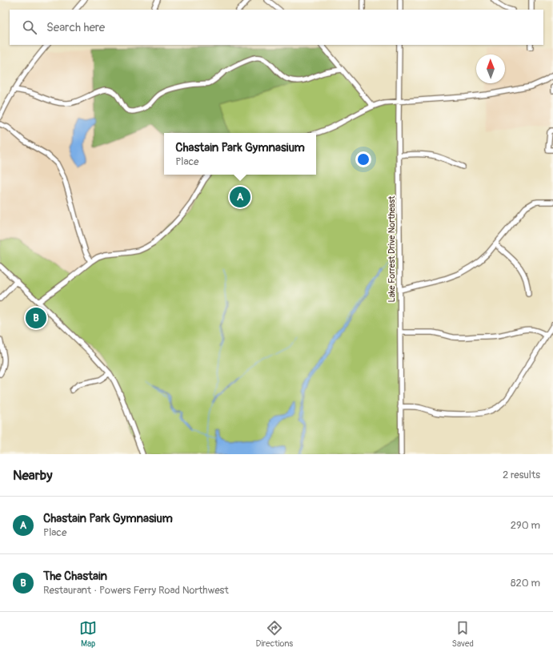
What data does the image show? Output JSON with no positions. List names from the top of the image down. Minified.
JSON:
{"streets":{"street":["Lake Forrest Drive Northeast"]},"north":"top","page":{"search":"Search here","popup":["Chastain Park Gymnasium","Place"],"pins":["A","B"],"heading":["Nearby","2 results"],"list":[{"mark":"A","name":"Chastain Park Gymnasium","note":"Place","value":"290 m"},{"mark":"B","name":"The Chastain","note":"Restaurant · Powers Ferry Road Northwest","value":"820 m"}],"nav":["Map","Directions","Saved"]}}
